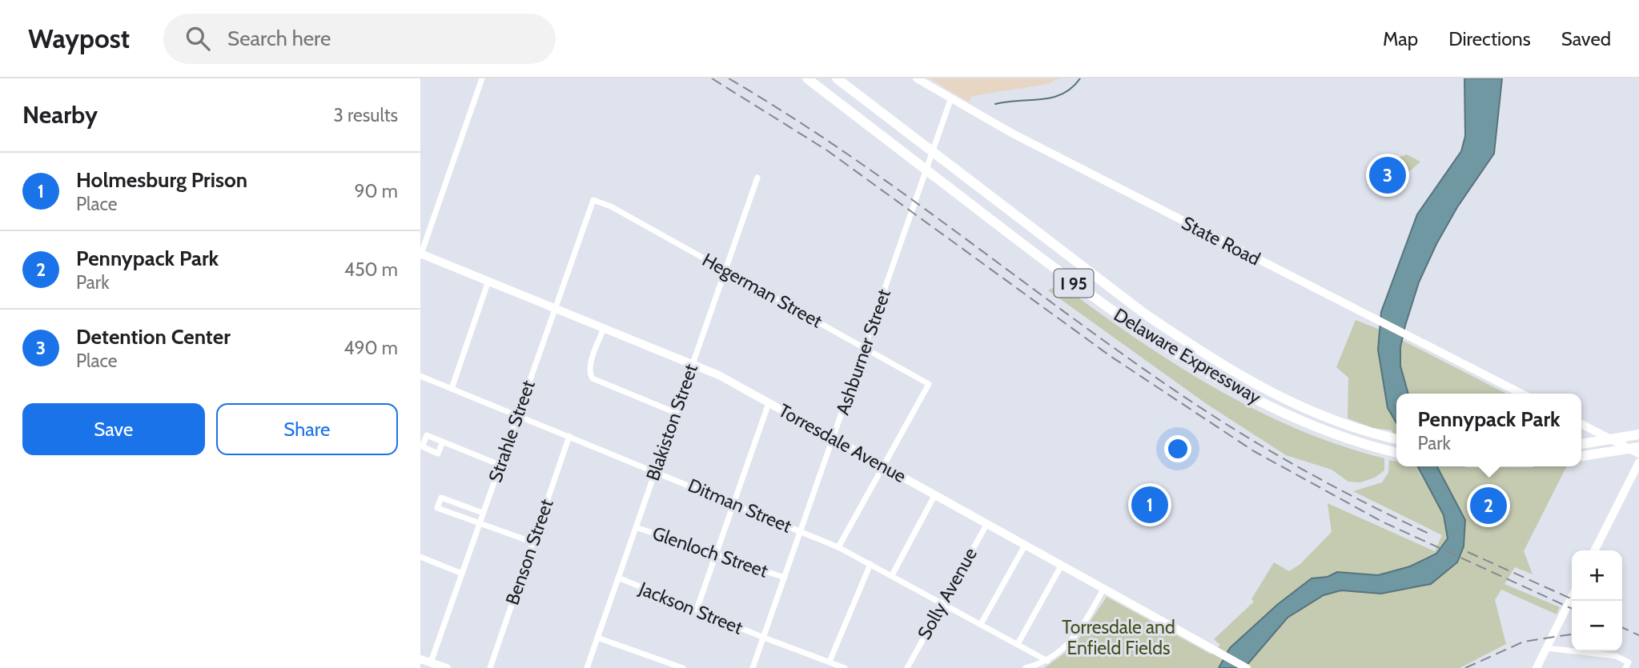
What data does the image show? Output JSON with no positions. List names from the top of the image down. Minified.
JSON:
{"streets":{"highway":["I 95","Delaware Expressway"],"main road":["State Road","Torresdale Avenue"],"street":["Hegerman Street","Ashburner Street","Blakiston Street","Strahle Street","Ditman Street","Benson Street","Glenloch Street","Solly Avenue","Jackson Street"]},"crossings":[["State Road","Ashburner Street"],["Hegerman Street","Ashburner Street"],["Hegerman Street","Blakiston Street"],["Hegerman Street","Strahle Street"],["Hegerman Street","Torresdale Avenue"],["Ashburner Street","Torresdale Avenue"],["Ashburner Street","Ditman Street"],["Ashburner Street","Glenloch Street"],["Ashburner Street","Jackson Street"],["Blakiston Street","Torresdale Avenue"],["Blakiston Street","Ditman Street"],["Blakiston Street","Glenloch Street"],["Blakiston Street","Jackson Street"],["Strahle Street","Torresdale Avenue"],["Strahle Street","Ditman Street"],["Torresdale Avenue","Solly Avenue"],["Ditman Street","Benson Street"],["Ditman Street","Solly Avenue"]],"parks":["Torresdale and Enfield Fields"],"page":{"header":"Waypost","search":"Search here","nav":["Map","Directions","Saved"],"heading":["Nearby","3 results"],"list":[{"mark":"1","name":"Holmesburg Prison","note":"Place","value":"90 m"},{"mark":"2","name":"Pennypack Park","note":"Park","value":"450 m"},{"mark":"3","name":"Detention Center","note":"Place","value":"490 m"}],"pins":["3","1","2"],"buttons":["Save","Share"],"popup":["Pennypack Park","Park"],"map_buttons":["+","−"]}}
